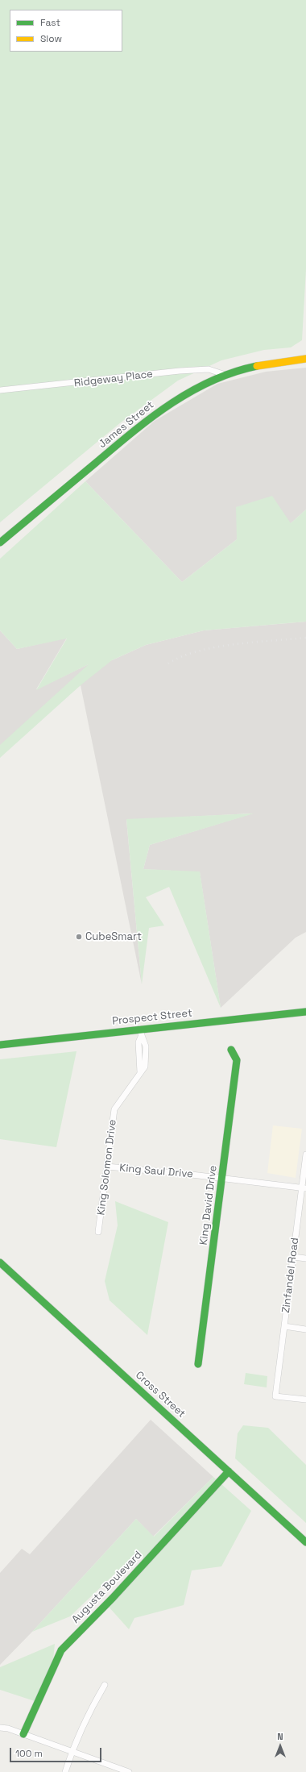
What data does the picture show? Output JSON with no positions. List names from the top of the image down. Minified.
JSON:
{"streets":{"street":["Ridgeway Place","James Street","Prospect Street","King Solomon Drive","King Saul Drive","King David Drive","Zinfandel Road","Cross Street","Augusta Boulevard"]},"crossings":[["Ridgeway Place","James Street"],["Prospect Street","King Solomon Drive"],["King Solomon Drive","King Saul Drive"],["King Saul Drive","King David Drive"],["King Saul Drive","Zinfandel Road"],["Cross Street","Augusta Boulevard"]],"places":["CubeSmart"],"legend":["Fast","Slow"],"scale_bar":"100 m","north":"top"}
